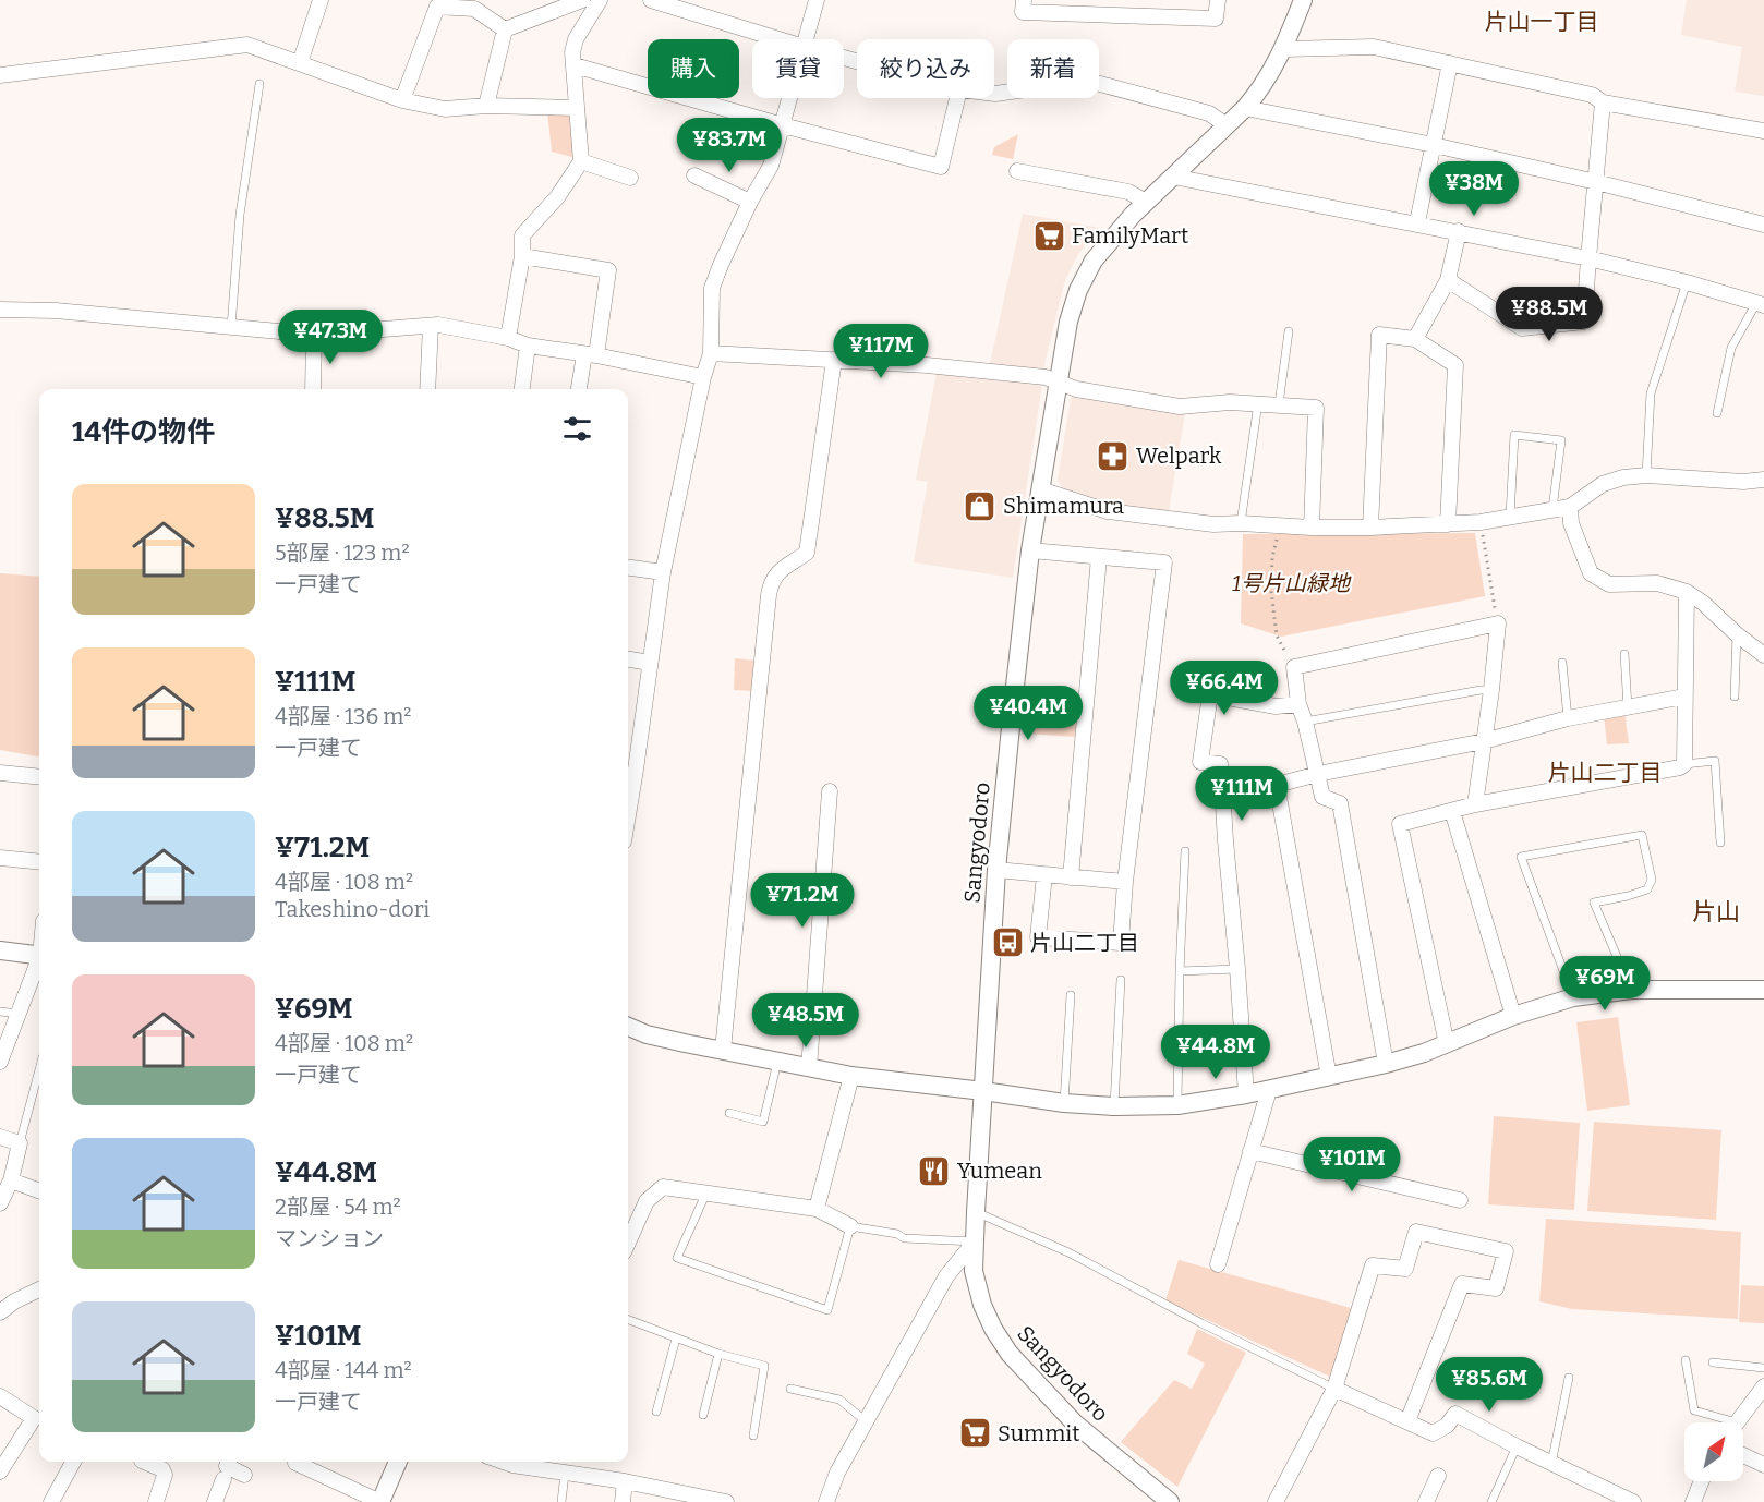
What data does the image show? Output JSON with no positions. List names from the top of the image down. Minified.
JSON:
{"streets":{"street":["Sangyodoro"]},"districts":["片山一丁目","片山二丁目","片山"],"parks":["1号片山緑地"],"places":{"supermarket":["FamilyMart","Summit"],"pharmacy":["Welpark"],"shop":["Shimamura"],"bus stop":["片山二丁目"],"restaurant":["Yumean"]},"north":"top right","page":{"chip":["購入","賃貸","絞り込み","新着"],"price":["¥83.7M","¥38M","¥88.5M","¥47.3M","¥117M","¥66.4M","¥40.4M","¥111M","¥71.2M","¥69M","¥48.5M","¥44.8M","¥101M","¥85.6M"],"heading":"14件の物件","list":[{"name":"¥88.5M","note":"5部屋 · 123 m² · 一戸建て"},{"name":"¥111M","note":"4部屋 · 136 m² · 一戸建て"},{"name":"¥71.2M","note":"4部屋 · 108 m² · Takeshino-dori"},{"name":"¥69M","note":"4部屋 · 108 m² · 一戸建て"},{"name":"¥44.8M","note":"2部屋 · 54 m² · マンション"},{"name":"¥101M","note":"4部屋 · 144 m² · 一戸建て"}]}}
